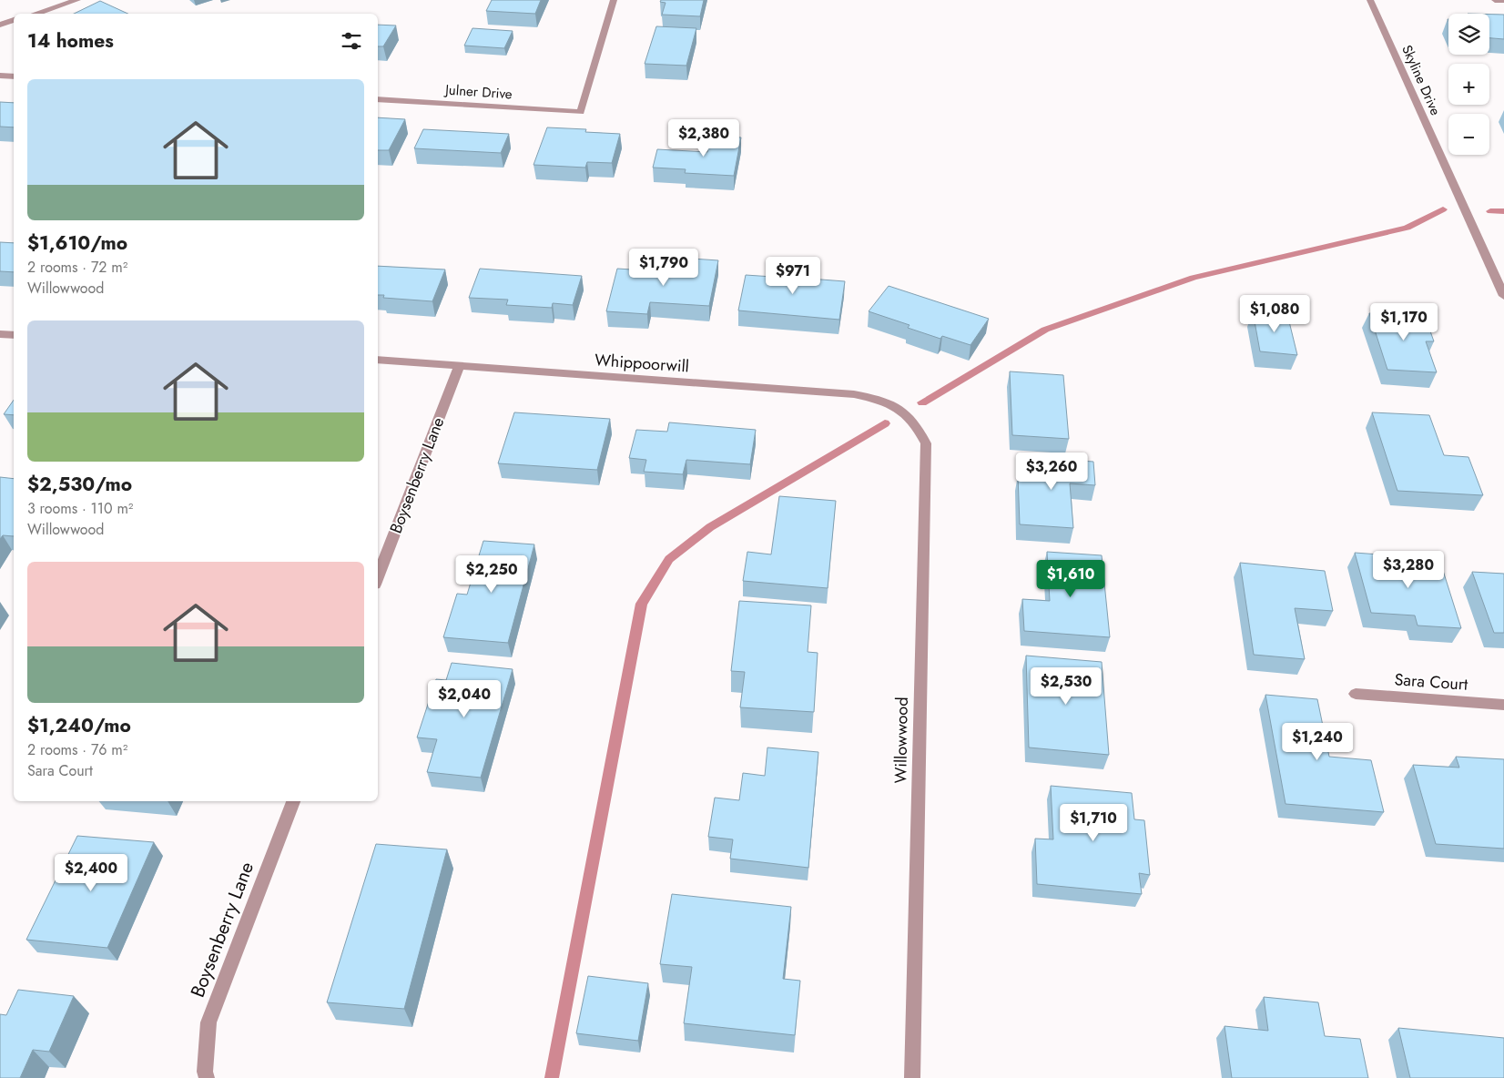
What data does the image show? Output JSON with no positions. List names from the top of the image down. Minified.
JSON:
{"streets":{"street":["Skyline Drive","Julner Drive","Whippoorwill","Boysenberry Lane","Sara Court","Willowwood"]},"crossings":[["Whippoorwill","Boysenberry Lane"],["Whippoorwill","Willowwood"]],"page":{"map_buttons":["+","−"],"heading":"14 homes","list":[{"name":"$1,610/mo","note":"2 rooms · 72 m² · Willowwood"},{"name":"$2,530/mo","note":"3 rooms · 110 m² · Willowwood"},{"name":"$1,240/mo","note":"2 rooms · 76 m² · Sara Court"}],"price":["$2,380","$1,790","$971","$1,080","$1,170","$3,260","$3,280","$2,250","$1,610","$2,530","$2,040","$1,240","$1,710","$2,400"]}}
